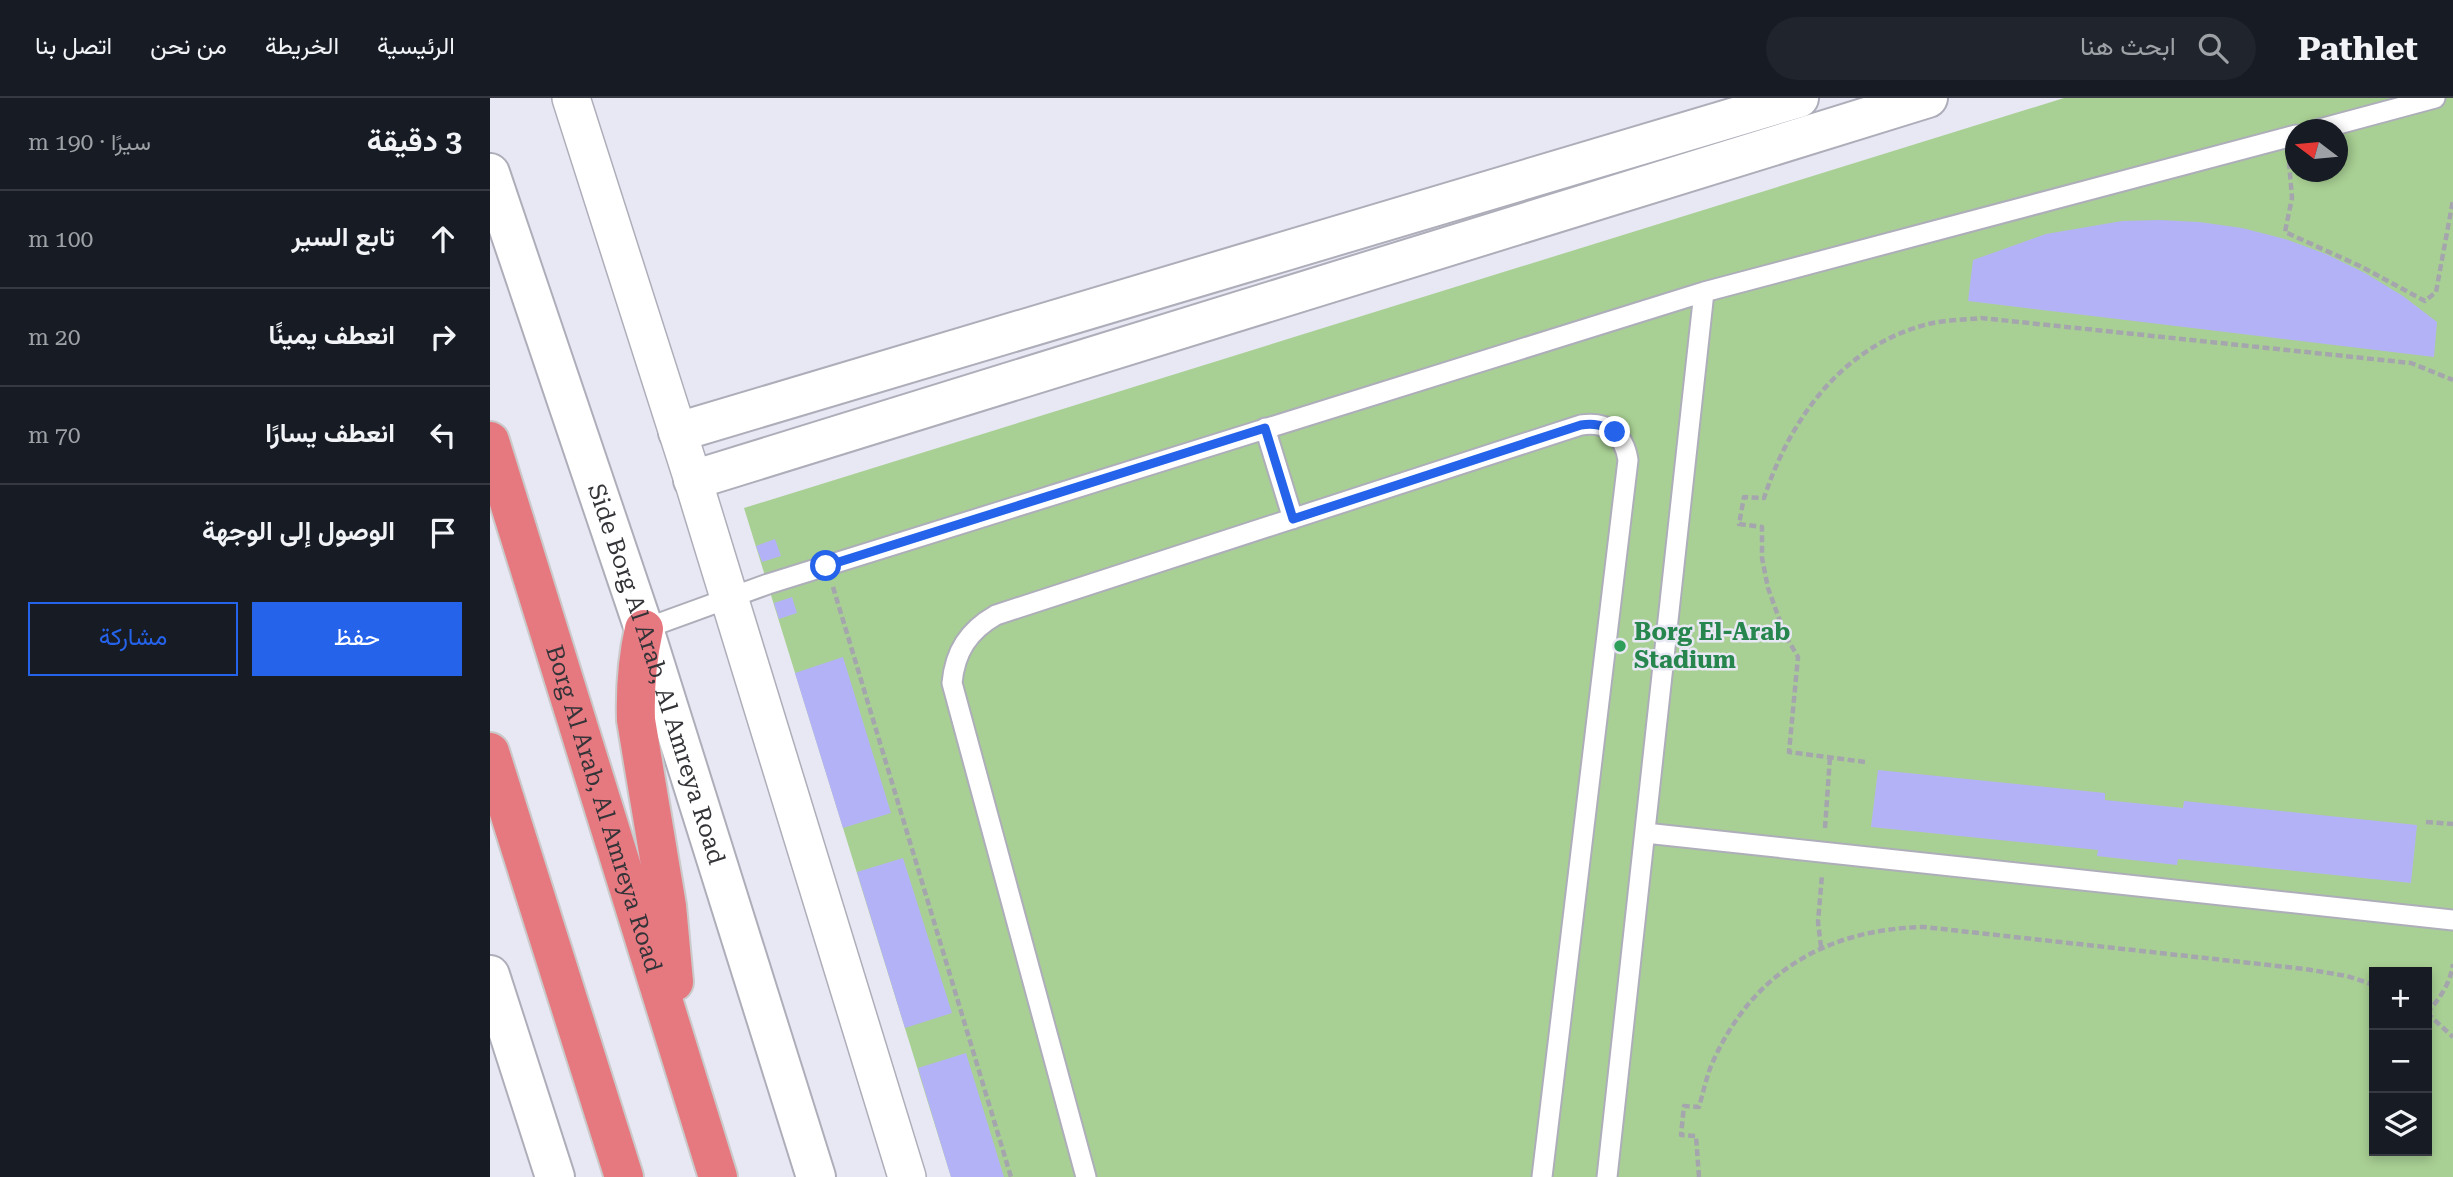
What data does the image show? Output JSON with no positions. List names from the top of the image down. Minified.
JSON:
{"streets":{"highway":["Borg Al Arab, Al Amreya Road"],"street":["Side Borg Al Arab, Al Amreya Road"]},"places":["Borg El-Arab Stadium"],"north":"left","page":{"header":"Pathlet","search":"ابحث هنا","nav":["الرئيسية","الخريطة","من نحن","اتصل بنا"],"heading":["3 دقيقة","سيرًا · 190 m"],"list":[["تابع السير","100 m"],["انعطف يمينًا","20 m"],["انعطف يسارًا","70 m"],"الوصول إلى الوجهة"],"buttons":["حفظ","مشاركة"],"map_buttons":["+","−"]}}
